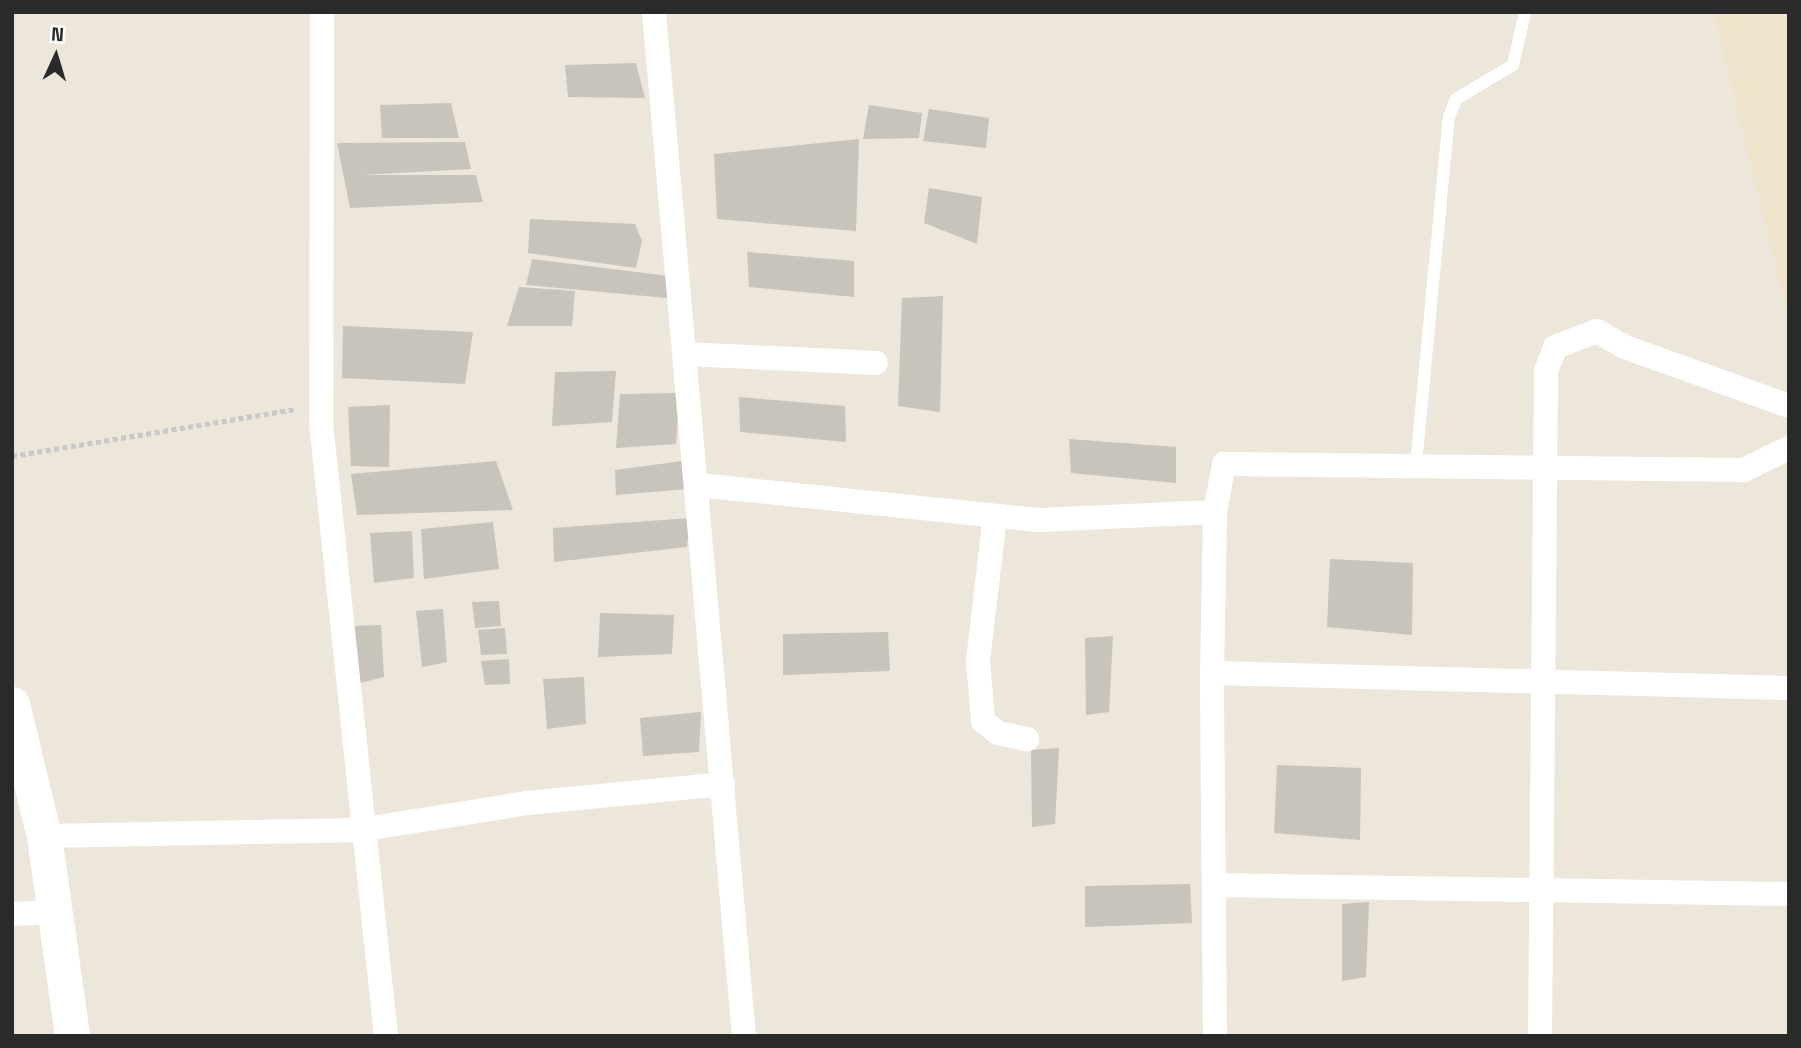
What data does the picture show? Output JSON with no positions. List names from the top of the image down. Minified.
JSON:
{"north":"top"}
